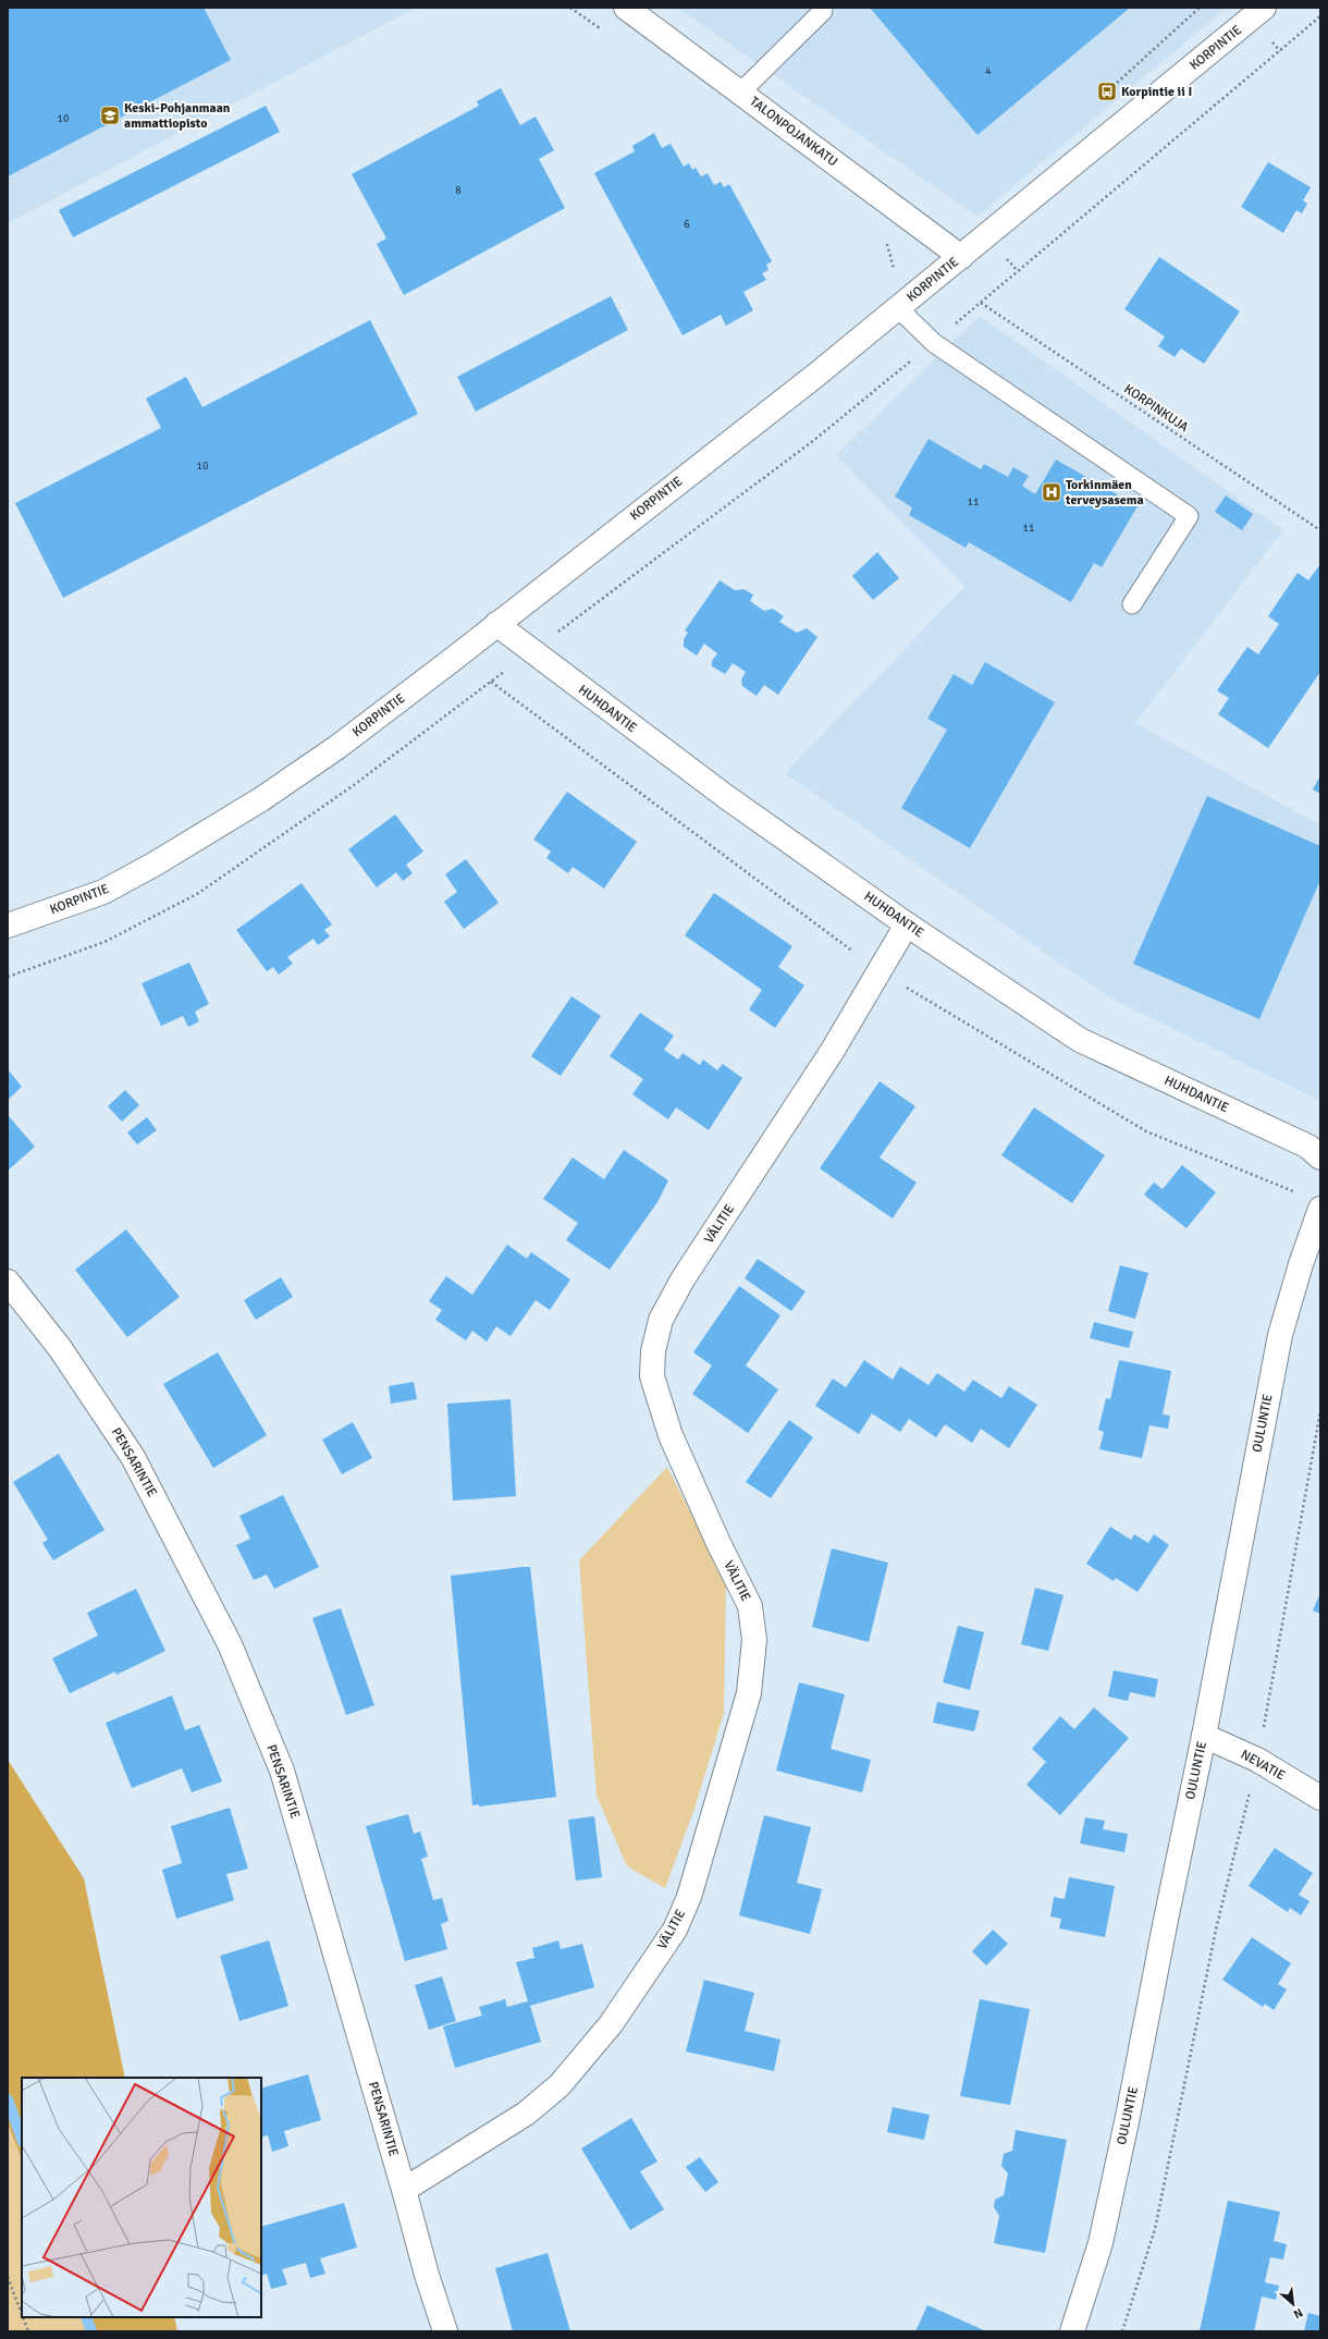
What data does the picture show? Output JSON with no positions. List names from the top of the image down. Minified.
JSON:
{"streets":{"street":["KORPINTIE","TALONPOJANKATU","HUHDANTIE","VÄLITIE","OULUNTIE","PENSARINTIE","NEVATIE"],"path":["KORPINKUJA"]},"crossings":[["KORPINTIE","TALONPOJANKATU"],["KORPINTIE","HUHDANTIE"],["HUHDANTIE","VÄLITIE"],["VÄLITIE","PENSARINTIE"],["OULUNTIE","NEVATIE"]],"places":{"bus stop":["Korpintie ii I"],"school or university":["Keski-Pohjanmaan ammattiopisto"],"hospital":["Torkinmäen terveysasema"]},"house_numbers":["4","10","8","6","10","11","11"],"north":"bottom right"}
